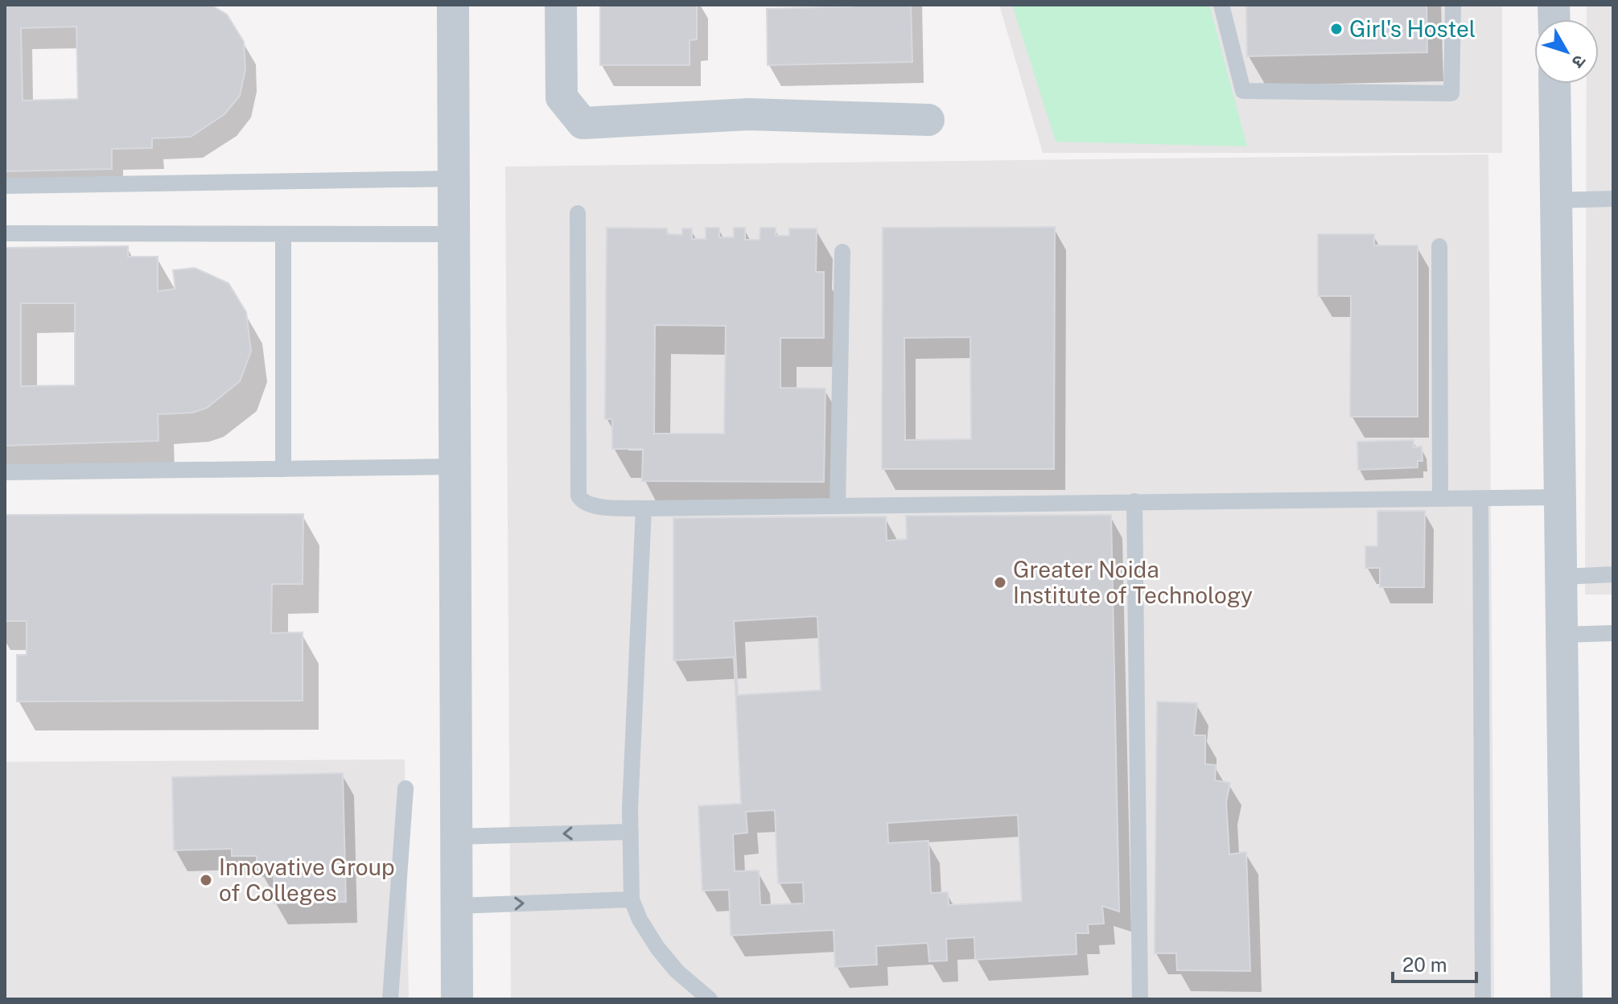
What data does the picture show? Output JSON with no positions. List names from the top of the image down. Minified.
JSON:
{"places":["Girl's Hostel","Greater Noida Institute of Technology","Innovative Group of Colleges"],"scale_bar":"20 m","north":"bottom right"}
